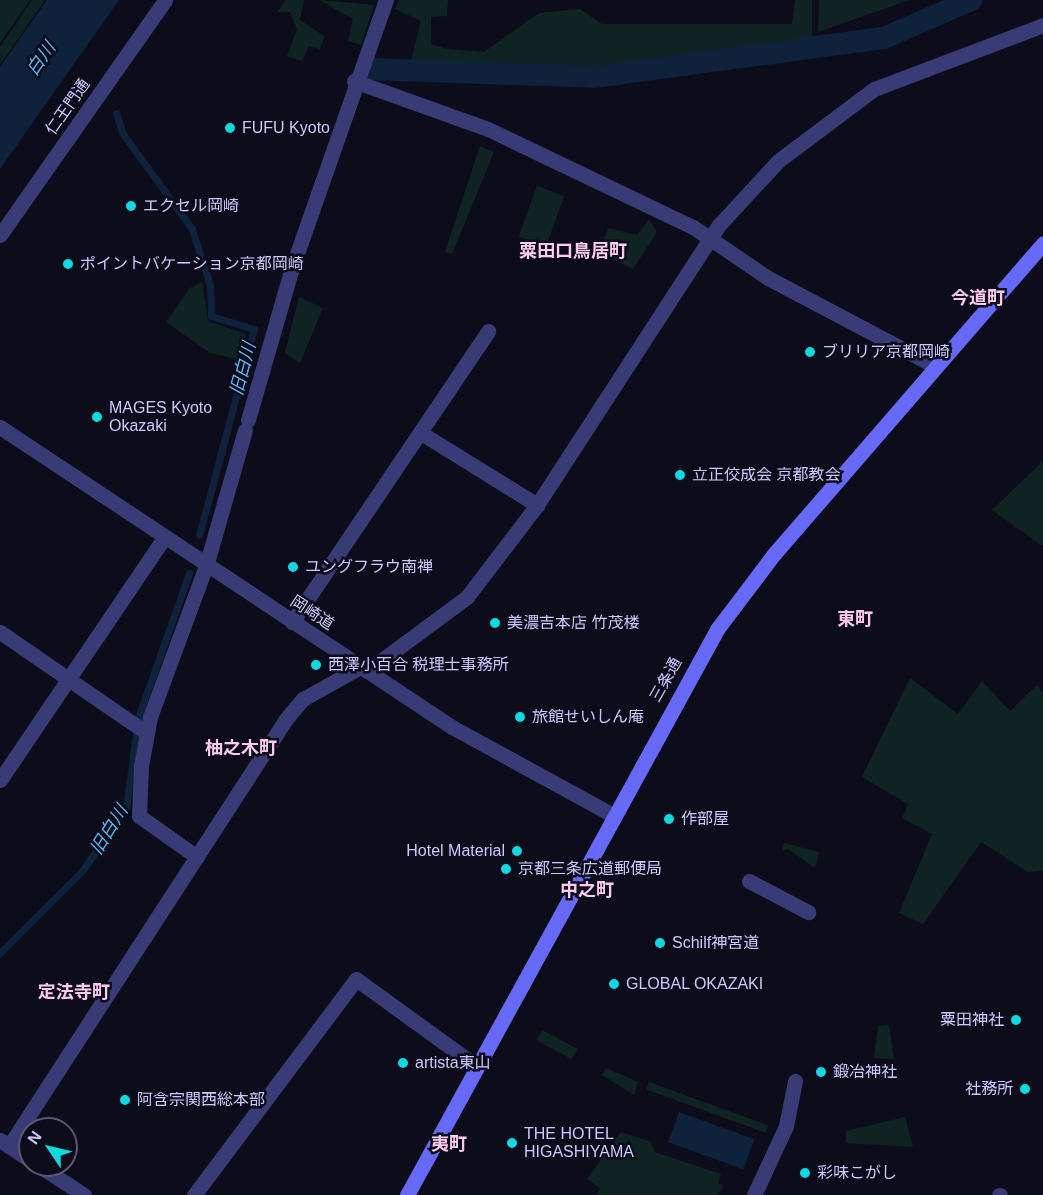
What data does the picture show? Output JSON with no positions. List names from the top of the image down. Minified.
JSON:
{"streets":{"main road":["三条通"],"street":["仁王門通","岡崎道"]},"crossings":[["岡崎道","三条通"]],"districts":["粟田口鳥居町","今道町","東町","柚之木町","中之町","定法寺町","夷町"],"water":["白川","旧白川"],"places":["FUFU Kyoto","エクセル岡崎","ポイントバケーション京都岡崎","ブリリア京都岡崎","MAGES Kyoto Okazaki","立正佼成会 京都教会","ユングフラウ南禅","美濃吉本店 竹茂楼","西澤小百合 税理士事務所","旅館せいしん庵","作部屋","Hotel Material","京都三条広道郵便局","Schilf神宮道","GLOBAL OKAZAKI","粟田神社","artista東山","鍛冶神社","社務所","阿含宗関西総本部","THE HOTEL HIGASHIYAMA","彩味こがし"],"north":"top left"}
